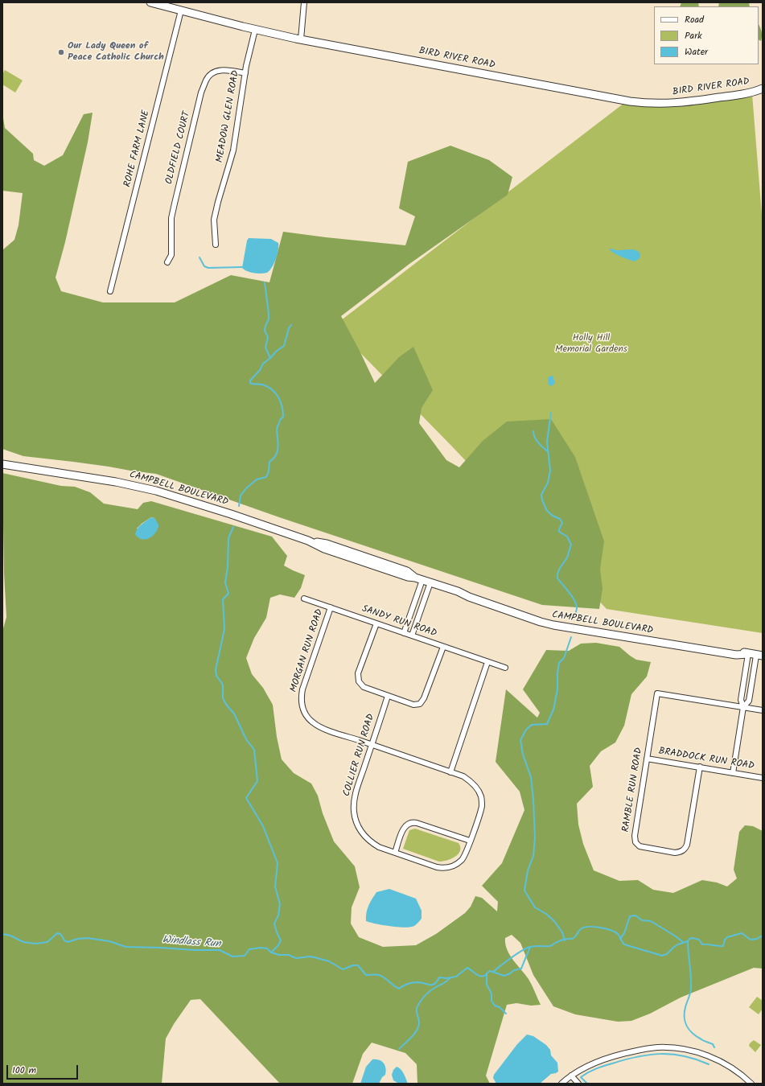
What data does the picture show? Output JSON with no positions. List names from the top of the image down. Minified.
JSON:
{"streets":{"street":["BIRD RIVER ROAD","MEADOW GLEN ROAD","OLDFIELD COURT","ROHE FARM LANE","CAMPBELL BOULEVARD","SANDY RUN ROAD","MORGAN RUN ROAD","COLLIER RUN ROAD","BRADDOCK RUN ROAD","RAMBLE RUN ROAD"]},"crossings":[["BIRD RIVER ROAD","MEADOW GLEN ROAD"],["BIRD RIVER ROAD","ROHE FARM LANE"],["MEADOW GLEN ROAD","OLDFIELD COURT"],["SANDY RUN ROAD","MORGAN RUN ROAD"],["MORGAN RUN ROAD","COLLIER RUN ROAD"],["BRADDOCK RUN ROAD","RAMBLE RUN ROAD"]],"water":["Windlass Run"],"parks":["Holly Hill Memorial Gardens"],"places":["Our Lady Queen of Peace Catholic Church"],"legend":["Road","Park","Water"],"scale_bar":"100 m"}
